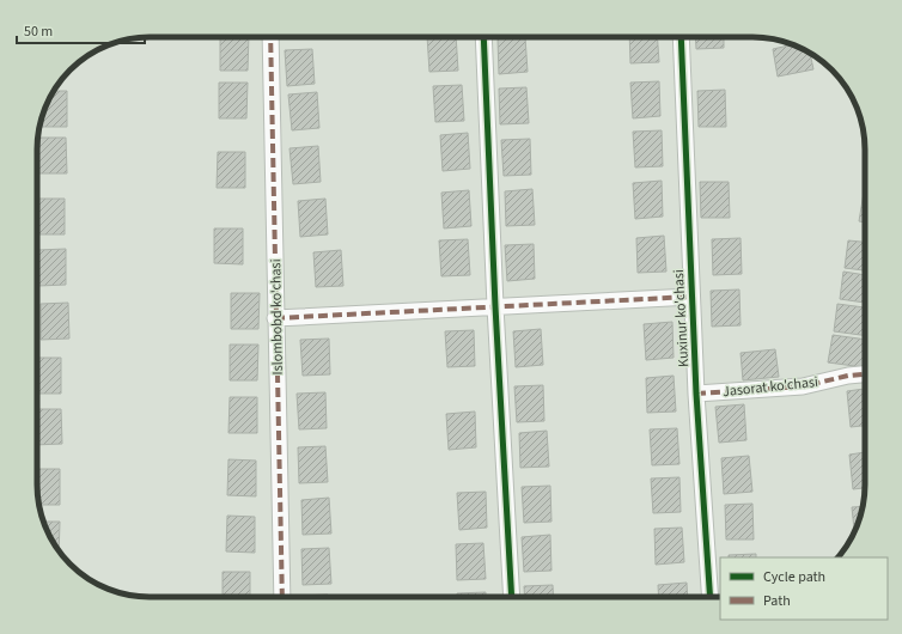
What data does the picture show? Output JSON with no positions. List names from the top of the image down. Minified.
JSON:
{"streets":{"street":["Islombobd ko'chasi","Kuxinur ko'chasi","Jasorat ko'chasi"]},"crossings":[["Kuxinur ko'chasi","Jasorat ko'chasi"]],"legend":["Cycle path","Path"],"scale_bar":"50 m"}
